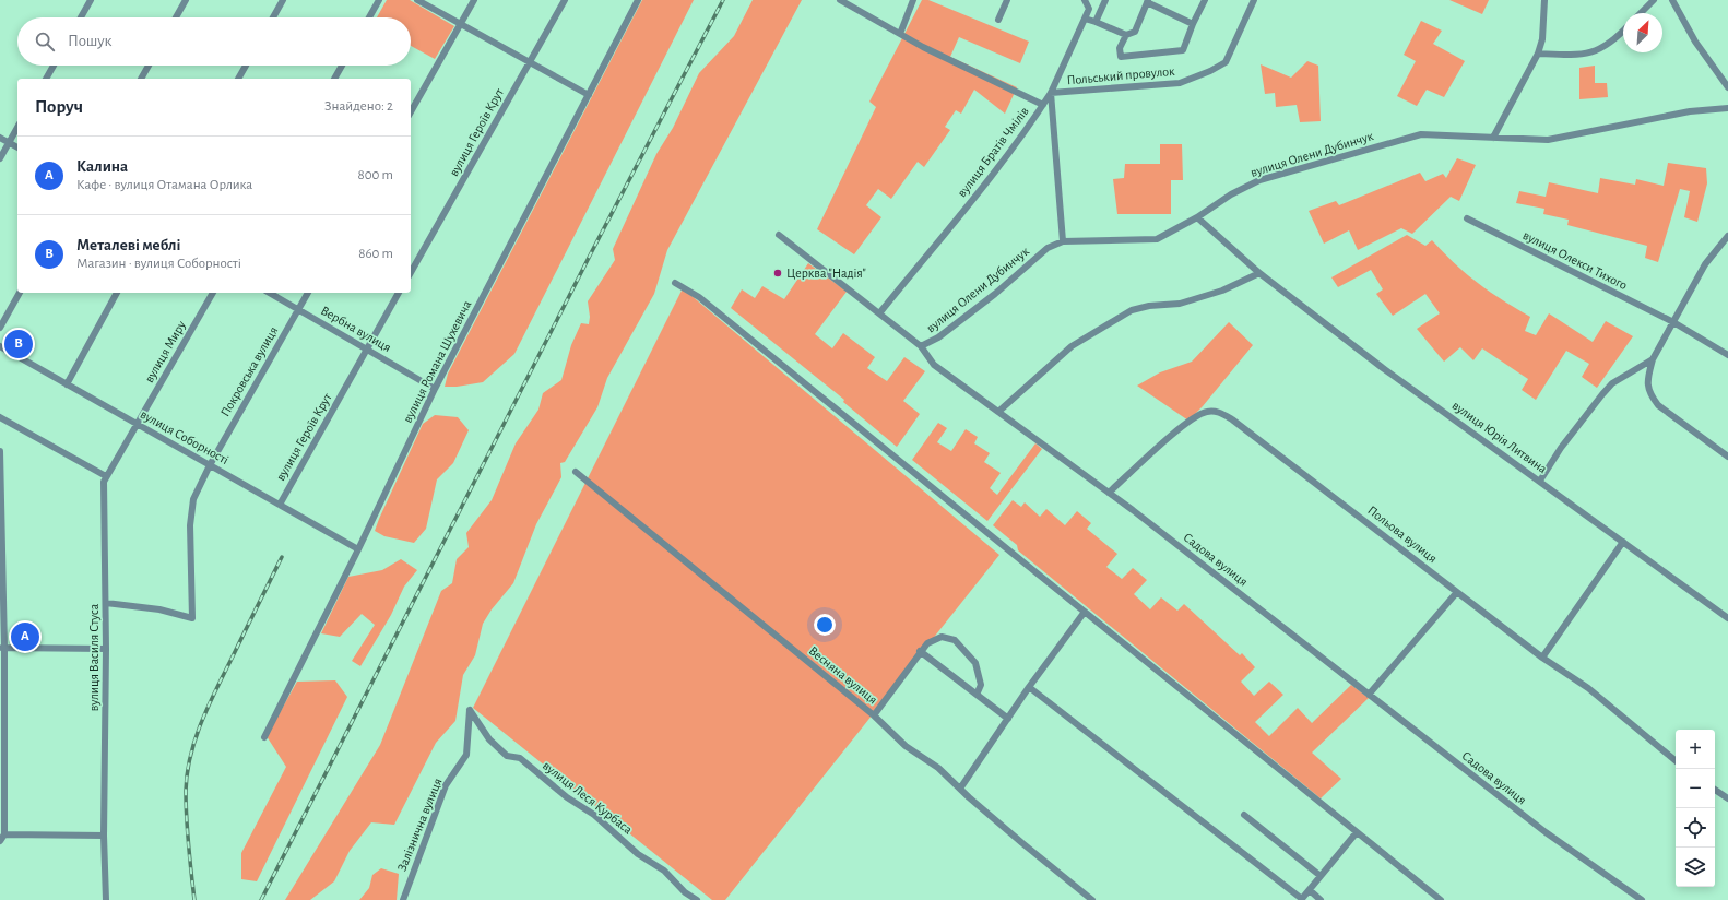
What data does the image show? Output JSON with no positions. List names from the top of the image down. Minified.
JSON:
{"streets":{"street":["Польський провулок","вулиця Героїв Крут","вулиця Братів Чмілів","вулиця Олени Дубинчук","вулиця Олекси Тихого","Вербна вулиця","вулиця Миру","вулиця Романа Шухевича","Покровська вулиця","вулиця Соборності","вулиця Юрія Литвина","Польова вулиця","Садова вулиця","вулиця Василя Стуса","Весняна вулиця","вулиця Леся Курбаса","Залізнична вулиця"]},"crossings":[["Польський провулок","вулиця Братів Чмілів"],["вулиця Героїв Крут","Вербна вулиця"],["вулиця Героїв Крут","вулиця Соборності"],["вулиця Братів Чмілів","Садова вулиця"],["вулиця Олени Дубинчук","вулиця Юрія Литвина"],["вулиця Олени Дубинчук","Садова вулиця"],["Вербна вулиця","вулиця Романа Шухевича"],["Вербна вулиця","Покровська вулиця"],["вулиця Миру","вулиця Соборності"],["вулиця Миру","вулиця Василя Стуса"],["вулиця Романа Шухевича","вулиця Соборності"],["Покровська вулиця","вулиця Соборності"],["Покровська вулиця","вулиця Василя Стуса"],["вулиця Соборності","вулиця Василя Стуса"],["Польова вулиця","Садова вулиця"],["вулиця Леся Курбаса","Залізнична вулиця"]],"places":["Церква \"Надія\""],"north":"top right","page":{"search":"Пошук","heading":["Поруч","Знайдено: 2"],"list":[{"mark":"A","name":"Калина","note":"Кафе · вулиця Отамана Орлика","value":"800 m"},{"mark":"B","name":"Металеві меблі","note":"Магазин · вулиця Соборності","value":"860 m"}],"pins":["B","A"],"map_buttons":["+","−"]}}
